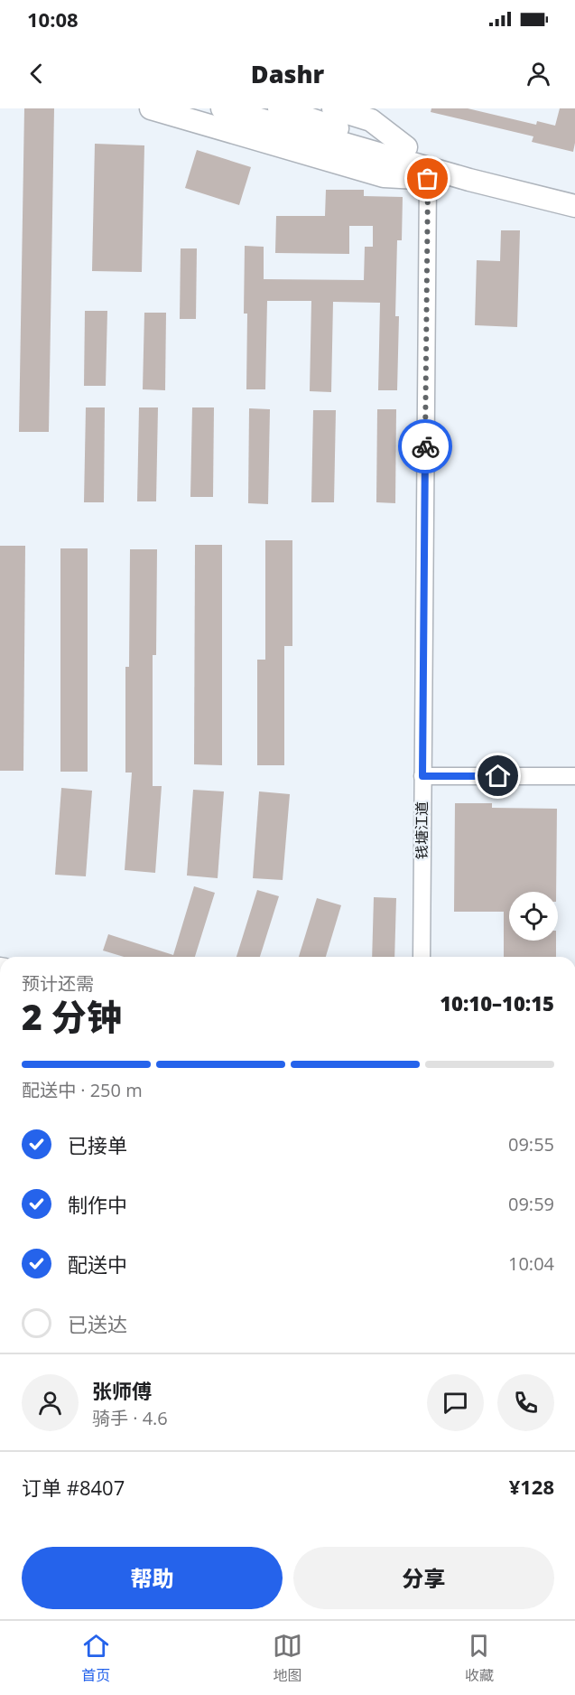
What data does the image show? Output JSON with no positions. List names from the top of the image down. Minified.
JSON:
{"streets":{"street":["钱塘江道"]},"page":{"status":"10:08","header":"Dashr","heading":["2 分钟","预计还需","10:10–10:15"],"panel":["张师傅","骑手 · 4.6","订单 #8407","¥128"],"bar":"配送中 · 250 m","list":[["已接单","09:55"],["制作中","09:59"],["配送中","10:04"],"已送达"],"buttons":["帮助","分享"],"tabs":["首页","地图","收藏"]}}
